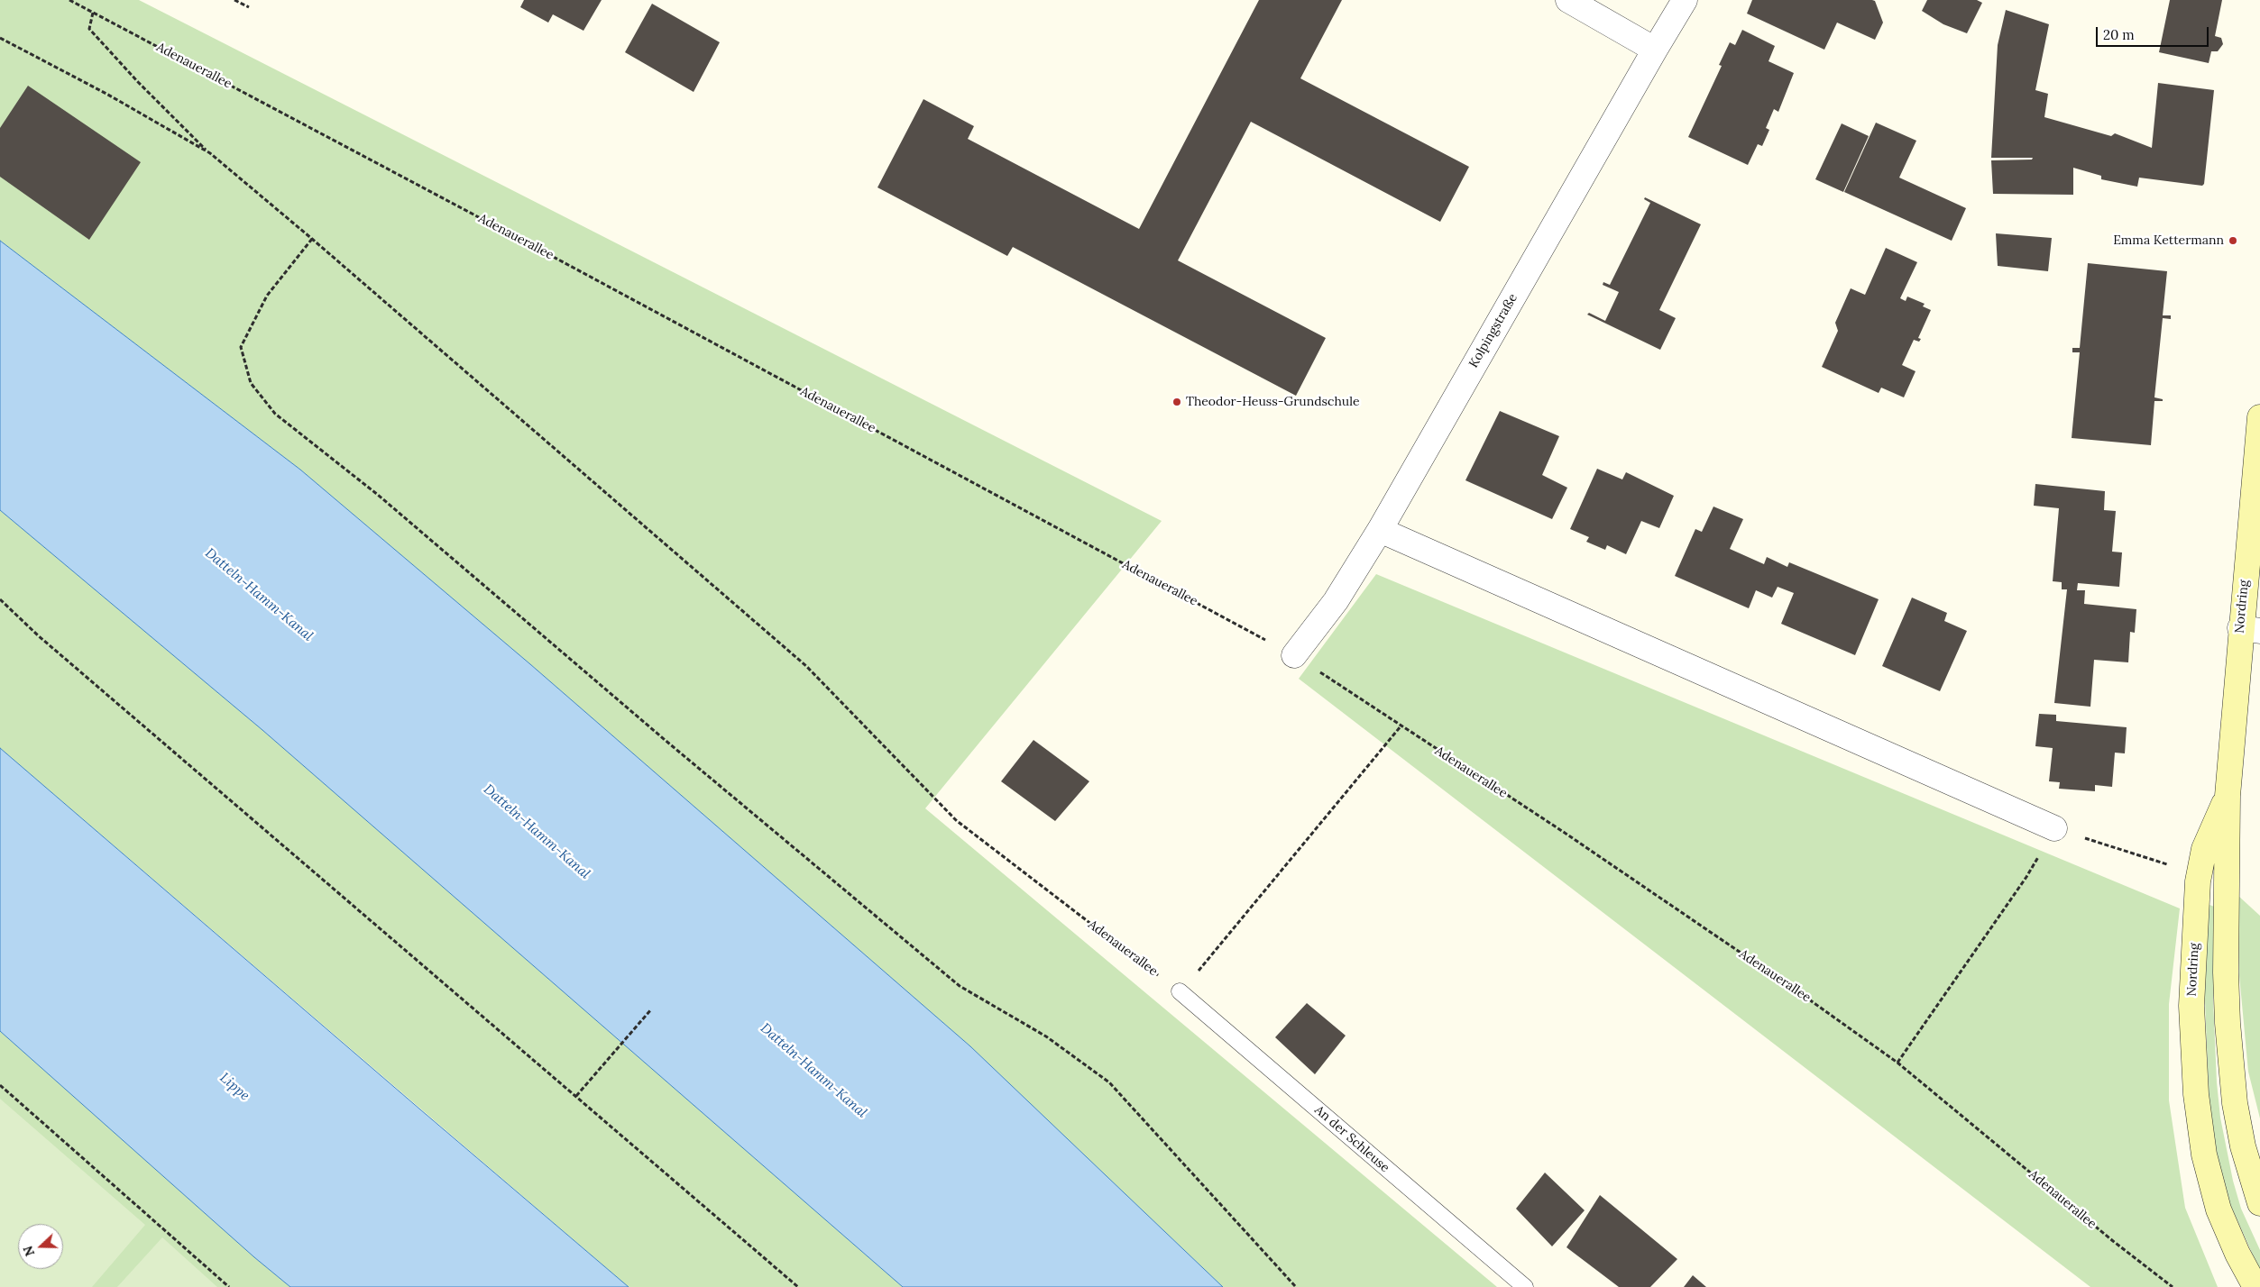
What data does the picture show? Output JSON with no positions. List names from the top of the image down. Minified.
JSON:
{"streets":{"main road":["Nordring"],"street":["Kolpingstraße"],"lane":["An der Schleuse"],"path":["Adenauerallee"]},"crossings":[["Adenauerallee","Kolpingstraße"],["Adenauerallee","An der Schleuse"]],"water":["Datteln-Hamm-Kanal","Lippe"],"places":["Emma Kettermann","Theodor-Heuss-Grundschule"],"scale_bar":"20 m","north":"left"}
